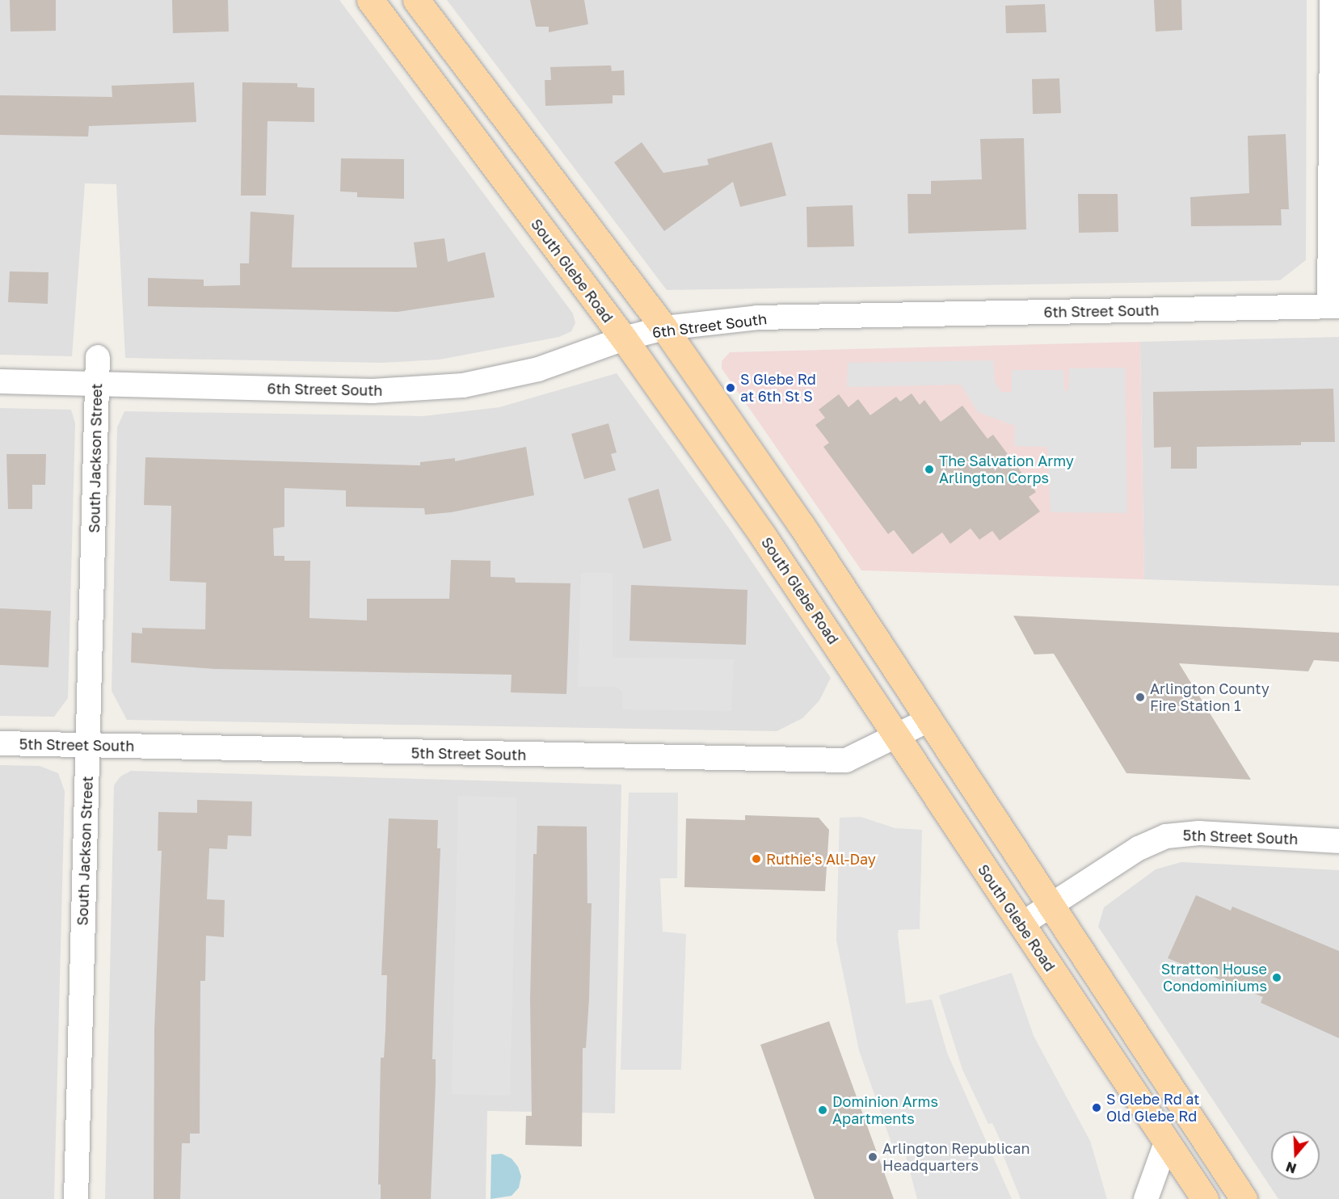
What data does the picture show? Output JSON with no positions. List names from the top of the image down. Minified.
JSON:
{"streets":{"main road":["South Glebe Road"],"street":["6th Street South","South Jackson Street","5th Street South"]},"crossings":[["South Glebe Road","6th Street South"],["South Glebe Road","5th Street South"],["6th Street South","South Jackson Street"],["South Jackson Street","5th Street South"]],"places":["S Glebe Rd at 6th St S","The Salvation Army Arlington Corps","Arlington County Fire Station 1","Ruthie's All-Day","Stratton House Condominiums","S Glebe Rd at Old Glebe Rd","Dominion Arms Apartments","Arlington Republican Headquarters"],"north":"bottom"}
